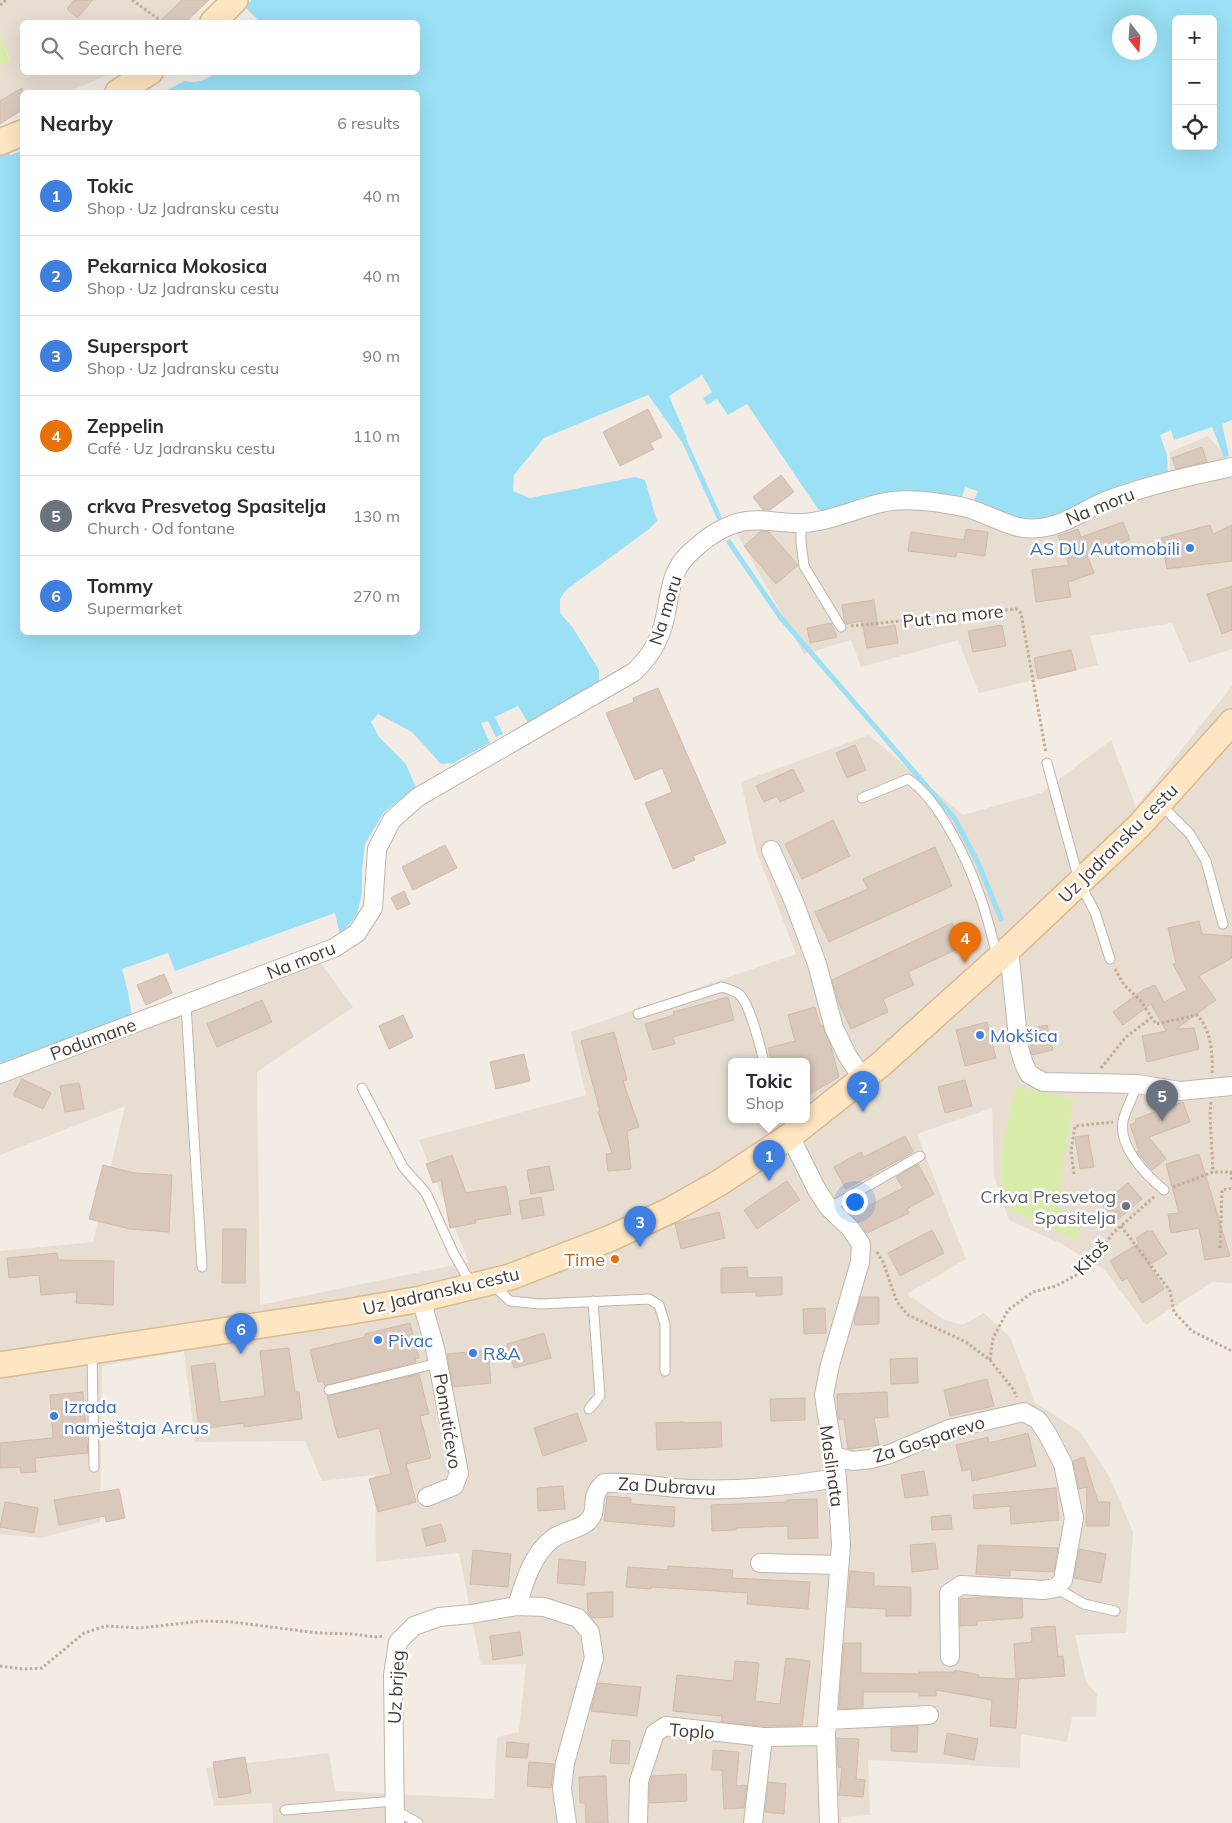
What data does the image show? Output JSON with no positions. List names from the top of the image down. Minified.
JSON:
{"streets":{"main road":["Uz Jadransku cestu"],"street":["Na moru","Podumane","Pomutićevo","Za Gosparevo","Maslinata","Za Dubravu","Uz brijeg","Toplo"],"path":["Put na more","Kitoš"]},"crossings":[["Na moru","Podumane"],["Uz Jadransku cestu","Pomutićevo"],["Za Gosparevo","Maslinata"],["Maslinata","Za Dubravu"],["Maslinata","Toplo"],["Za Dubravu","Uz brijeg"]],"places":["AS DU Automobili","Mokšica","Crkva Presvetog Spasitelja","Time","Pivac","R&A","Izrada namještaja Arcus"],"north":"bottom","page":{"map_buttons":["+","−"],"search":"Search here","heading":["Nearby","6 results"],"list":[{"mark":"1","name":"Tokic","note":"Shop · Uz Jadransku cestu","value":"40 m"},{"mark":"2","name":"Pekarnica Mokosica","note":"Shop · Uz Jadransku cestu","value":"40 m"},{"mark":"3","name":"Supersport","note":"Shop · Uz Jadransku cestu","value":"90 m"},{"mark":"4","name":"Zeppelin","note":"Café · Uz Jadransku cestu","value":"110 m"},{"mark":"5","name":"crkva Presvetog Spasitelja","note":"Church · Od fontane","value":"130 m"},{"mark":"6","name":"Tommy","note":"Supermarket","value":"270 m"}],"pins":["4","2","5","1","3","6"],"popup":["Tokic","Shop"]}}
